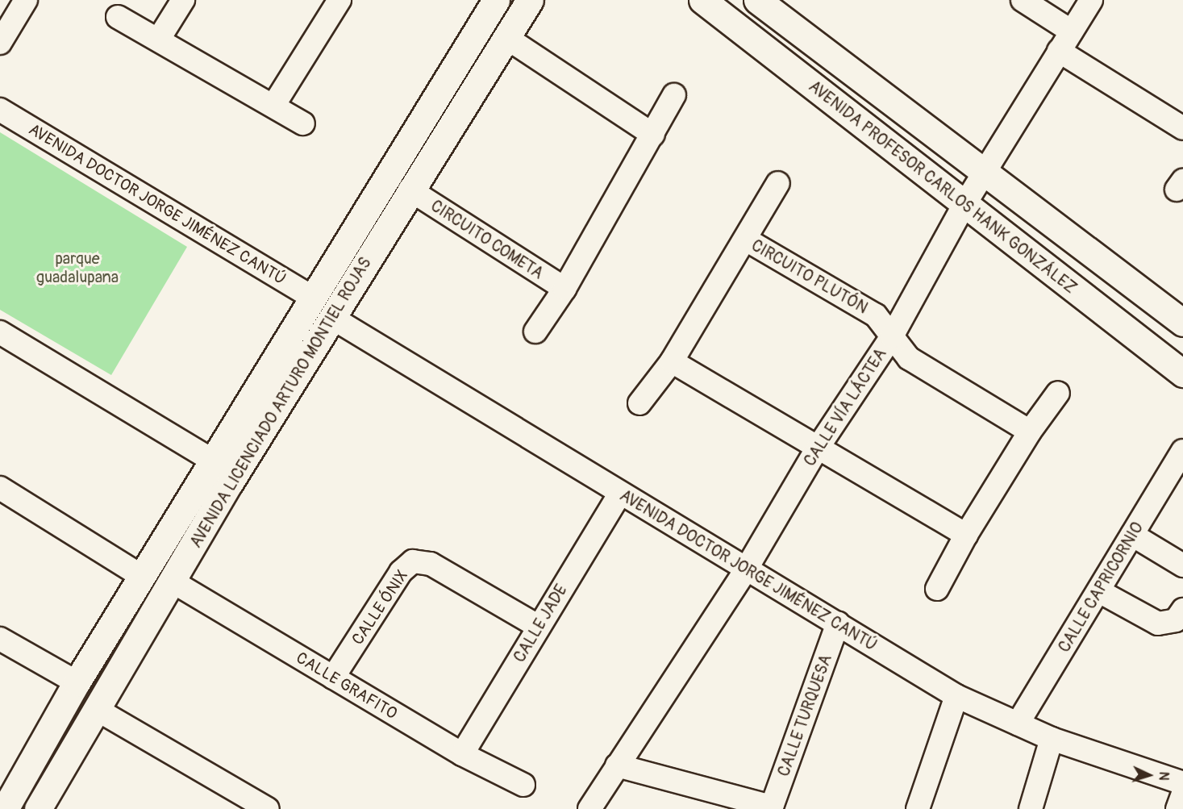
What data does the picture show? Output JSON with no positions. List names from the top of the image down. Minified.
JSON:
{"streets":{"main road":["AVENIDA PROFESOR CARLOS HANK GONZÁLEZ","AVENIDA LICENCIADO ARTURO MONTIEL ROJAS"],"street":["AVENIDA DOCTOR JORGE JIMÉNEZ CANTÚ","CIRCUITO COMETA","CIRCUITO PLUTÓN","CALLE VÍA LÁCTEA","CALLE CAPRICORNIO","CALLE ÓNIX","CALLE JADE","CALLE GRAFITO","CALLE TURQUESA"]},"crossings":[["AVENIDA PROFESOR CARLOS HANK GONZÁLEZ","CALLE VÍA LÁCTEA"],["AVENIDA DOCTOR JORGE JIMÉNEZ CANTÚ","AVENIDA LICENCIADO ARTURO MONTIEL ROJAS"],["AVENIDA DOCTOR JORGE JIMÉNEZ CANTÚ","CALLE VÍA LÁCTEA"],["AVENIDA DOCTOR JORGE JIMÉNEZ CANTÚ","CALLE CAPRICORNIO"],["AVENIDA DOCTOR JORGE JIMÉNEZ CANTÚ","CALLE JADE"],["AVENIDA DOCTOR JORGE JIMÉNEZ CANTÚ","CALLE TURQUESA"],["CIRCUITO COMETA","AVENIDA LICENCIADO ARTURO MONTIEL ROJAS"],["CIRCUITO PLUTÓN","CALLE VÍA LÁCTEA"],["AVENIDA LICENCIADO ARTURO MONTIEL ROJAS","CALLE GRAFITO"],["CALLE ÓNIX","CALLE JADE"],["CALLE ÓNIX","CALLE GRAFITO"],["CALLE JADE","CALLE GRAFITO"]],"parks":["parque guadalupana"],"north":"right"}
